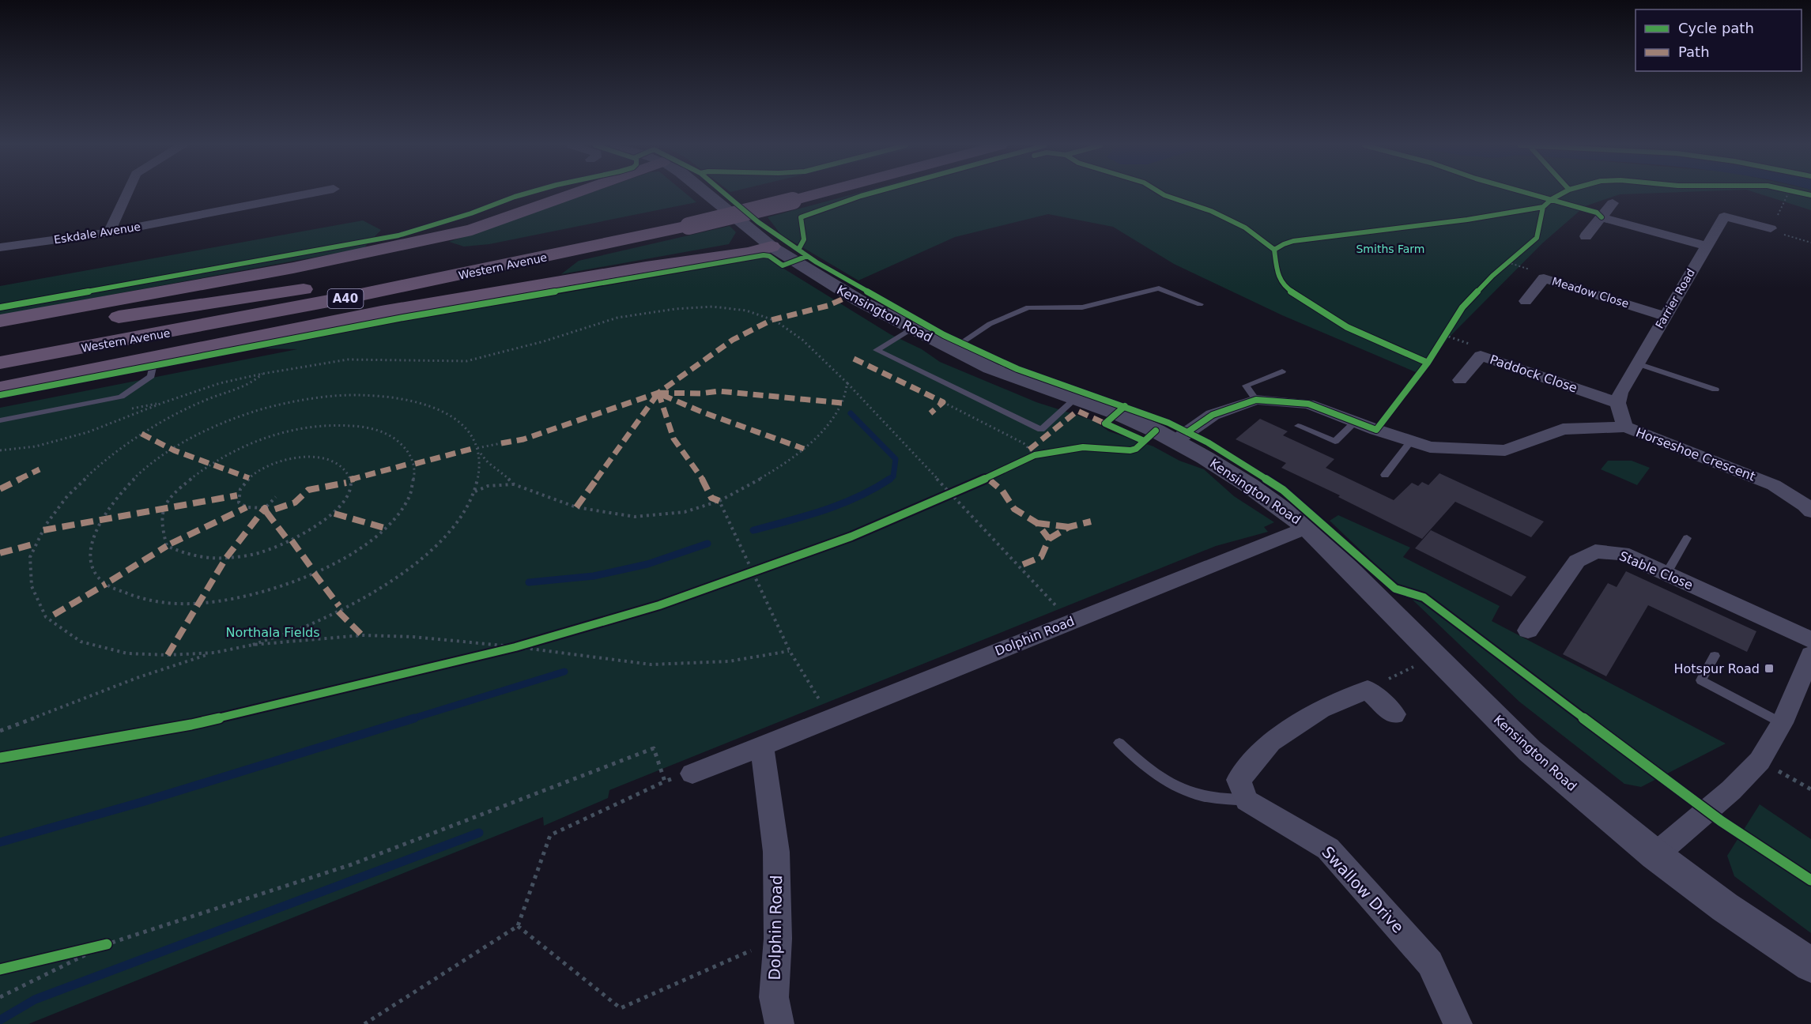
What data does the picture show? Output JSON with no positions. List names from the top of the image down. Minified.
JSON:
{"streets":{"highway":["Western Avenue","A40"],"street":["Eskdale Avenue","Meadow Close","Farrier Road","Kensington Road","Paddock Close","Horseshoe Crescent","Stable Close","Dolphin Road","Swallow Drive"]},"crossings":[["Western Avenue","A40"],["Meadow Close","Farrier Road"],["Farrier Road","Paddock Close"],["Kensington Road","Horseshoe Crescent"],["Kensington Road","Dolphin Road"]],"parks":["Smiths Farm","Northala Fields"],"places":{"transit":["Hotspur Road"]},"legend":["Cycle path","Path"]}
